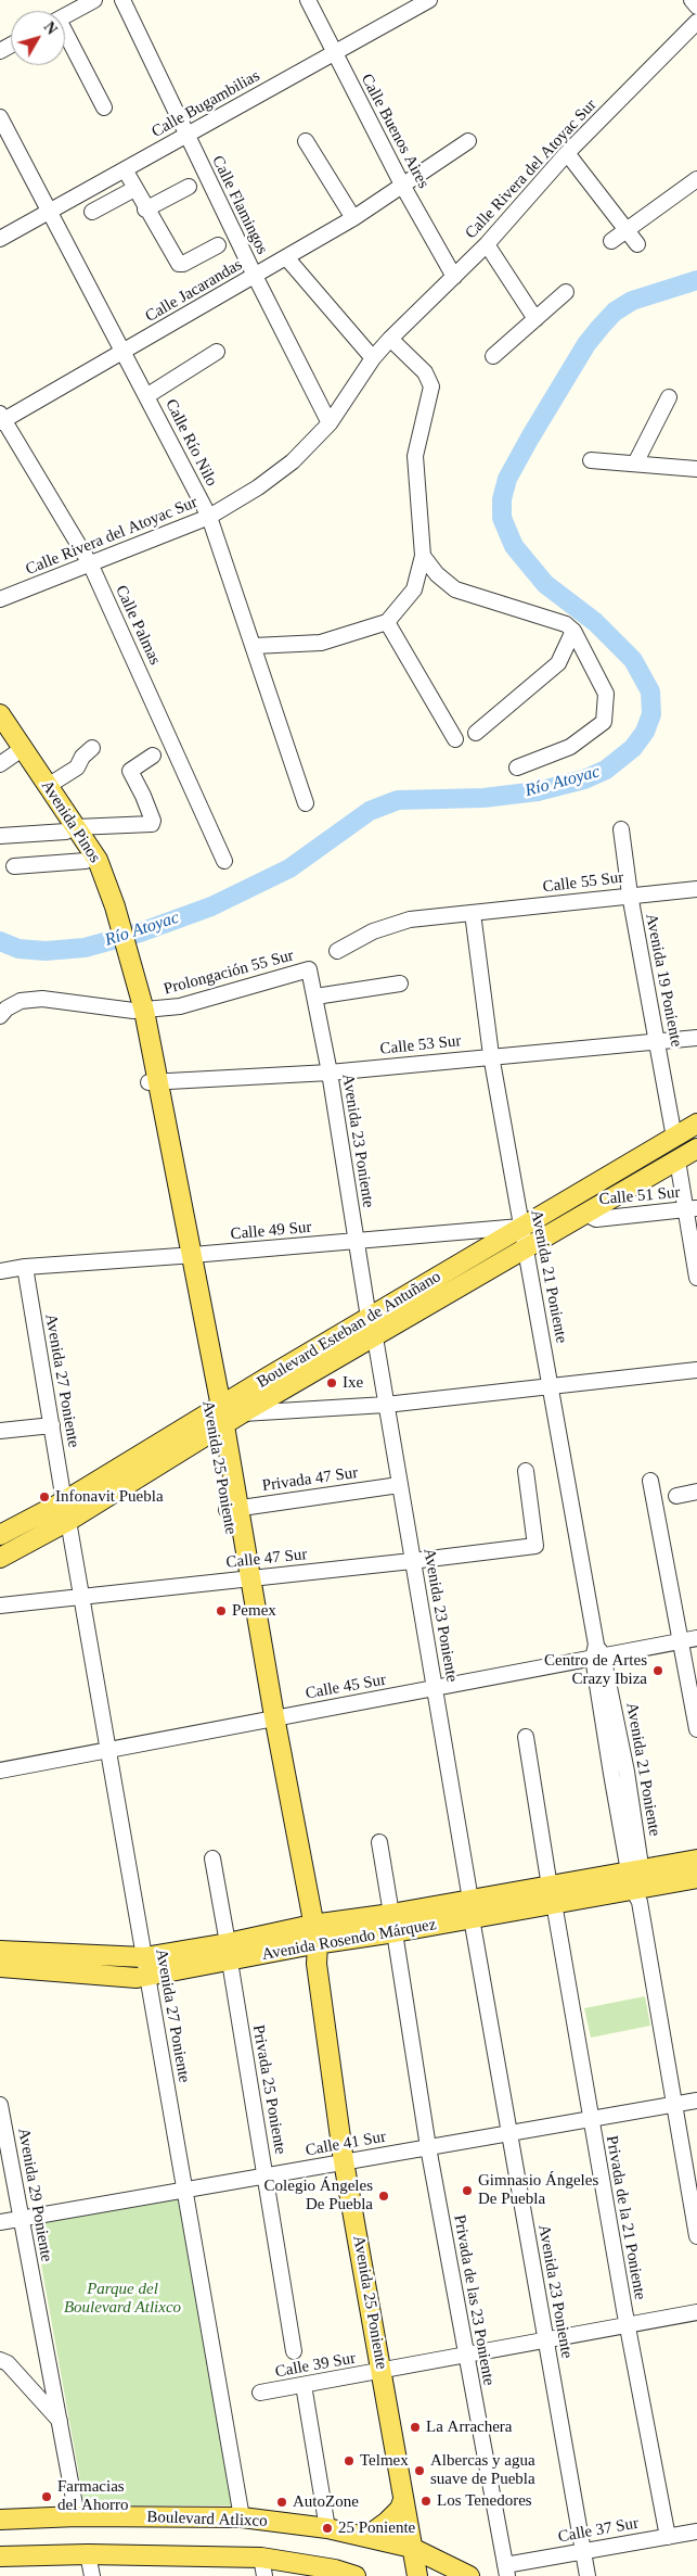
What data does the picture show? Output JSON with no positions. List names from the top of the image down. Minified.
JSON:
{"streets":{"main road":["Avenida Pinos","Boulevard Esteban de Antuñano","Avenida 25 Poniente","Avenida Rosendo Márquez","Boulevard Atlixco"],"street":["Calle Bugambilias","Calle Buenos Aires","Calle Rivera del Atoyac Sur","Calle Flamingos","Calle Jacarandas","Calle Río Nilo","Calle Palmas","Calle 55 Sur","Prolongación 55 Sur","Avenida 19 Poniente","Calle 53 Sur","Avenida 23 Poniente","Calle 51 Sur","Calle 49 Sur","Avenida 21 Poniente","Avenida 27 Poniente","Privada 47 Sur","Calle 47 Sur","Calle 45 Sur","Privada 25 Poniente","Calle 41 Sur","Avenida 29 Poniente","Privada de la 21 Poniente","Privada de las 23 Poniente","Calle 39 Sur","Calle 37 Sur"]},"crossings":[["Calle Bugambilias","Calle Buenos Aires"],["Calle Bugambilias","Calle Flamingos"],["Calle Bugambilias","Calle Río Nilo"],["Calle Buenos Aires","Calle Rivera del Atoyac Sur"],["Calle Buenos Aires","Calle Jacarandas"],["Calle Rivera del Atoyac Sur","Calle Flamingos"],["Calle Rivera del Atoyac Sur","Calle Río Nilo"],["Calle Rivera del Atoyac Sur","Calle Palmas"],["Calle Flamingos","Calle Jacarandas"],["Calle Jacarandas","Calle Río Nilo"],["Calle Jacarandas","Calle Palmas"],["Avenida Pinos","Avenida 25 Poniente"],["Calle 55 Sur","Avenida 19 Poniente"],["Calle 55 Sur","Avenida 21 Poniente"],["Prolongación 55 Sur","Avenida 23 Poniente"],["Prolongación 55 Sur","Avenida 25 Poniente"],["Avenida 19 Poniente","Calle 53 Sur"],["Avenida 19 Poniente","Boulevard Esteban de Antuñano"],["Calle 53 Sur","Avenida 23 Poniente"],["Calle 53 Sur","Avenida 21 Poniente"],["Calle 53 Sur","Avenida 25 Poniente"],["Avenida 23 Poniente","Calle 49 Sur"],["Avenida 23 Poniente","Boulevard Esteban de Antuñano"],["Avenida 23 Poniente","Privada 47 Sur"],["Avenida 23 Poniente","Calle 47 Sur"],["Avenida 23 Poniente","Calle 45 Sur"],["Avenida 23 Poniente","Avenida Rosendo Márquez"],["Avenida 23 Poniente","Calle 41 Sur"],["Avenida 23 Poniente","Calle 39 Sur"],["Avenida 23 Poniente","Calle 37 Sur"],["Calle 51 Sur","Boulevard Esteban de Antuñano"],["Calle 49 Sur","Avenida 21 Poniente"],["Calle 49 Sur","Boulevard Esteban de Antuñano"],["Calle 49 Sur","Avenida 27 Poniente"],["Calle 49 Sur","Avenida 25 Poniente"],["Avenida 21 Poniente","Boulevard Esteban de Antuñano"],["Avenida 21 Poniente","Calle 45 Sur"],["Avenida 21 Poniente","Avenida Rosendo Márquez"],["Avenida 21 Poniente","Calle 41 Sur"],["Boulevard Esteban de Antuñano","Avenida 27 Poniente"],["Boulevard Esteban de Antuñano","Avenida 25 Poniente"],["Avenida 27 Poniente","Calle 47 Sur"],["Avenida 27 Poniente","Calle 45 Sur"],["Avenida 27 Poniente","Avenida Rosendo Márquez"],["Avenida 27 Poniente","Calle 41 Sur"],["Avenida 27 Poniente","Boulevard Atlixco"],["Avenida 25 Poniente","Privada 47 Sur"],["Avenida 25 Poniente","Calle 47 Sur"],["Avenida 25 Poniente","Calle 45 Sur"],["Avenida 25 Poniente","Avenida Rosendo Márquez"],["Avenida 25 Poniente","Calle 41 Sur"],["Avenida 25 Poniente","Calle 39 Sur"],["Avenida 25 Poniente","Boulevard Atlixco"],["Avenida Rosendo Márquez","Privada 25 Poniente"],["Avenida Rosendo Márquez","Privada de la 21 Poniente"],["Avenida Rosendo Márquez","Privada de las 23 Poniente"],["Privada 25 Poniente","Calle 41 Sur"],["Calle 41 Sur","Avenida 29 Poniente"],["Calle 41 Sur","Privada de la 21 Poniente"],["Calle 41 Sur","Privada de las 23 Poniente"],["Avenida 29 Poniente","Boulevard Atlixco"],["Privada de la 21 Poniente","Calle 39 Sur"],["Privada de la 21 Poniente","Calle 37 Sur"],["Privada de las 23 Poniente","Calle 39 Sur"],["Privada de las 23 Poniente","Calle 37 Sur"]],"water":["Río Atoyac"],"parks":["Parque del Boulevard Atlixco"],"places":["Ixe","Infonavit Puebla","Pemex","Centro de Artes Crazy Ibiza","Gimnasio Ángeles De Puebla","Colegio Ángeles De Puebla","La Arrachera","Telmex","Albercas y agua suave de Puebla","Farmacias del Ahorro","Los Tenedores","AutoZone","25 Poniente"],"north":"top right"}
